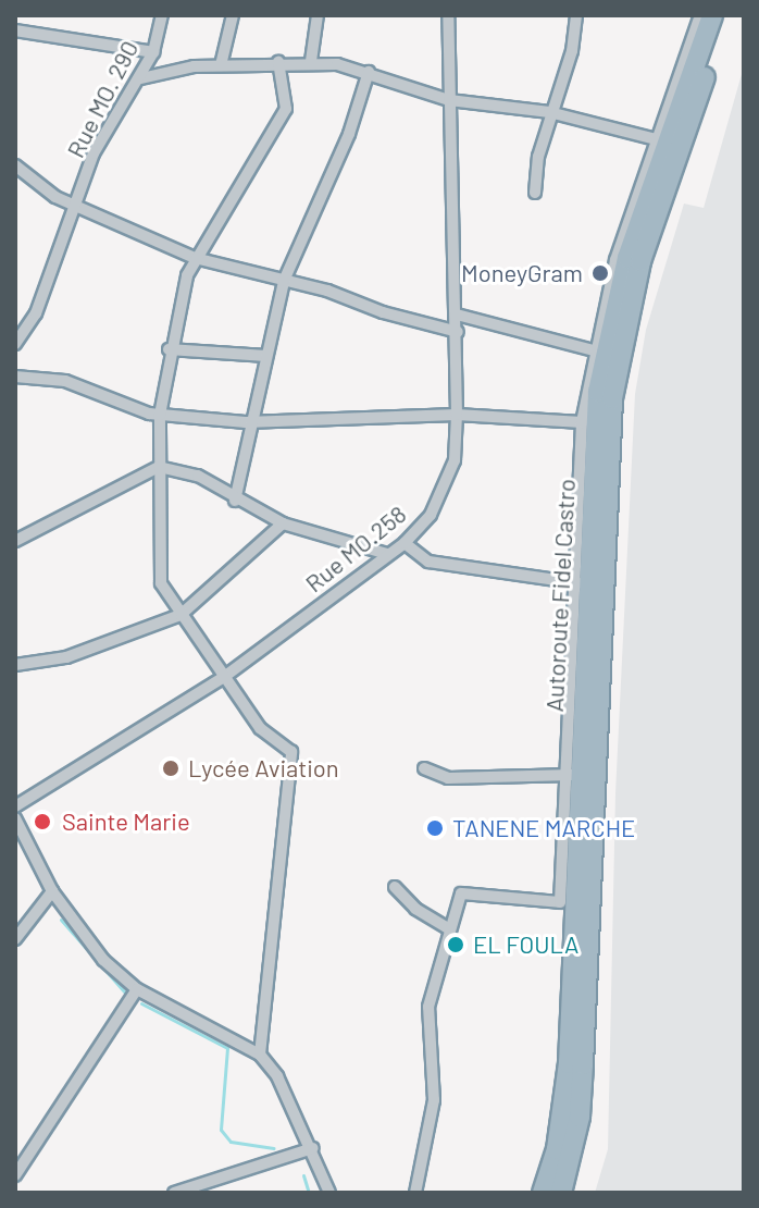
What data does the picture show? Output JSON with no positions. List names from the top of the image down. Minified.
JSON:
{"streets":{"highway":["Autoroute Fidel Castro"],"street":["Rue MO. 290","Rue MO.258"]},"places":["MoneyGram","Lycée Aviation","Sainte Marie","TANENE MARCHE","EL FOULA"]}
